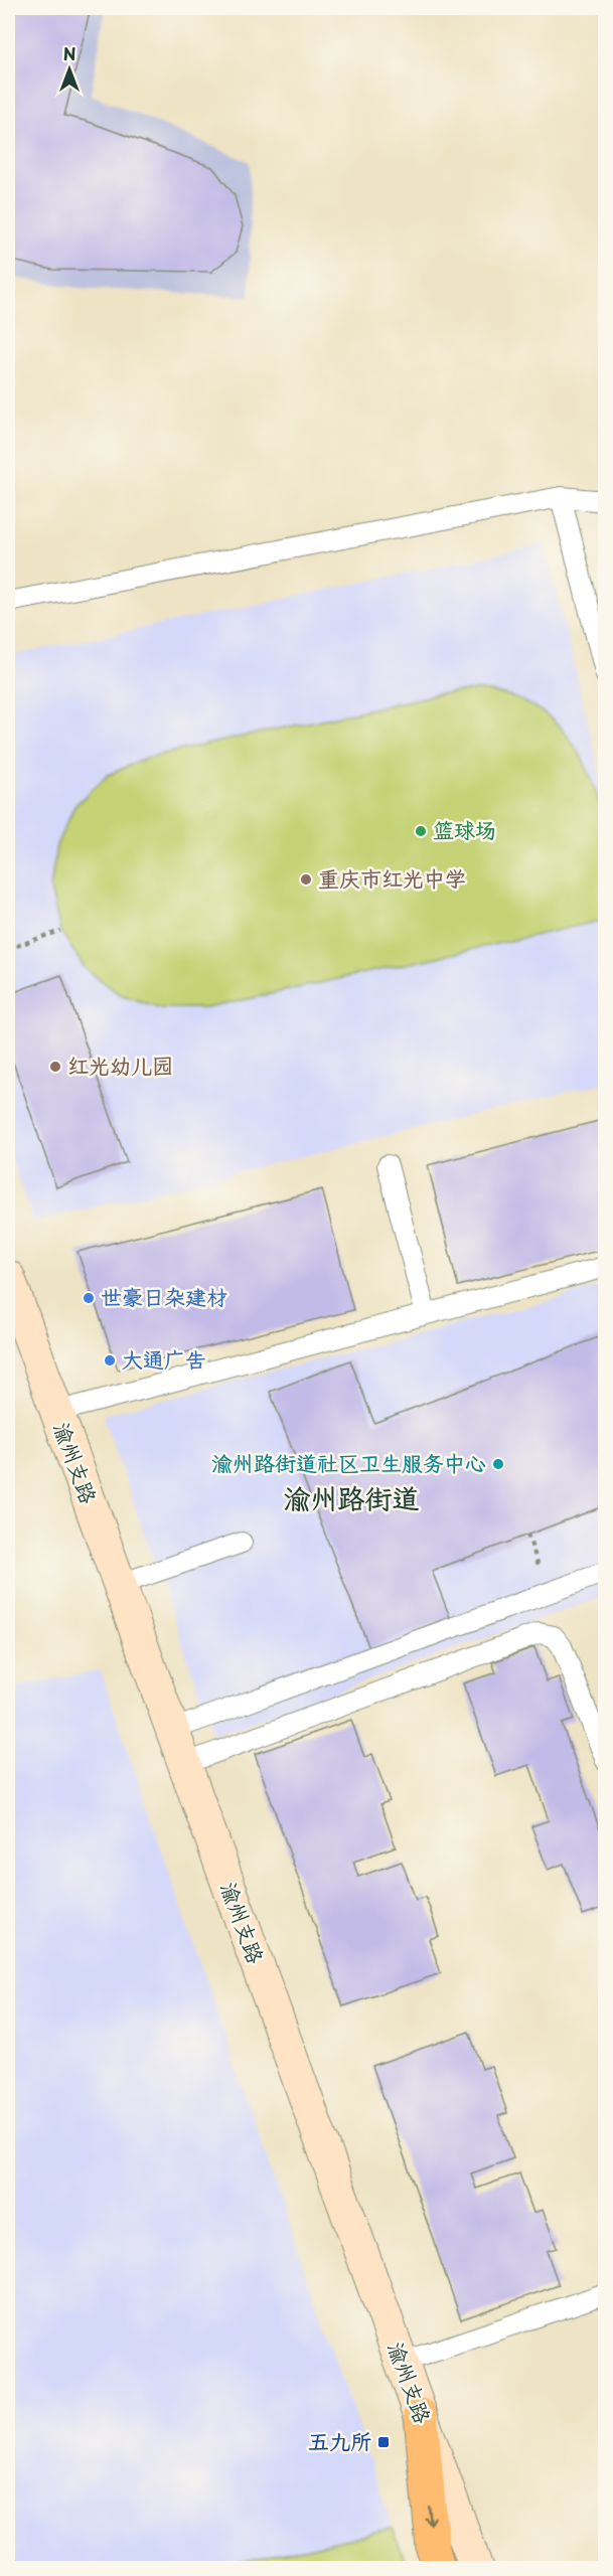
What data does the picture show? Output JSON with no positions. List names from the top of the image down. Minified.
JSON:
{"streets":{"street":["渝州支路"]},"districts":["渝州路街道"],"places":{"other":["篮球场","重庆市红光中学","红光幼儿园","世豪日杂建材","大通广告","渝州路街道社区卫生服务中心"],"transit":["五九所"]},"north":"top"}
